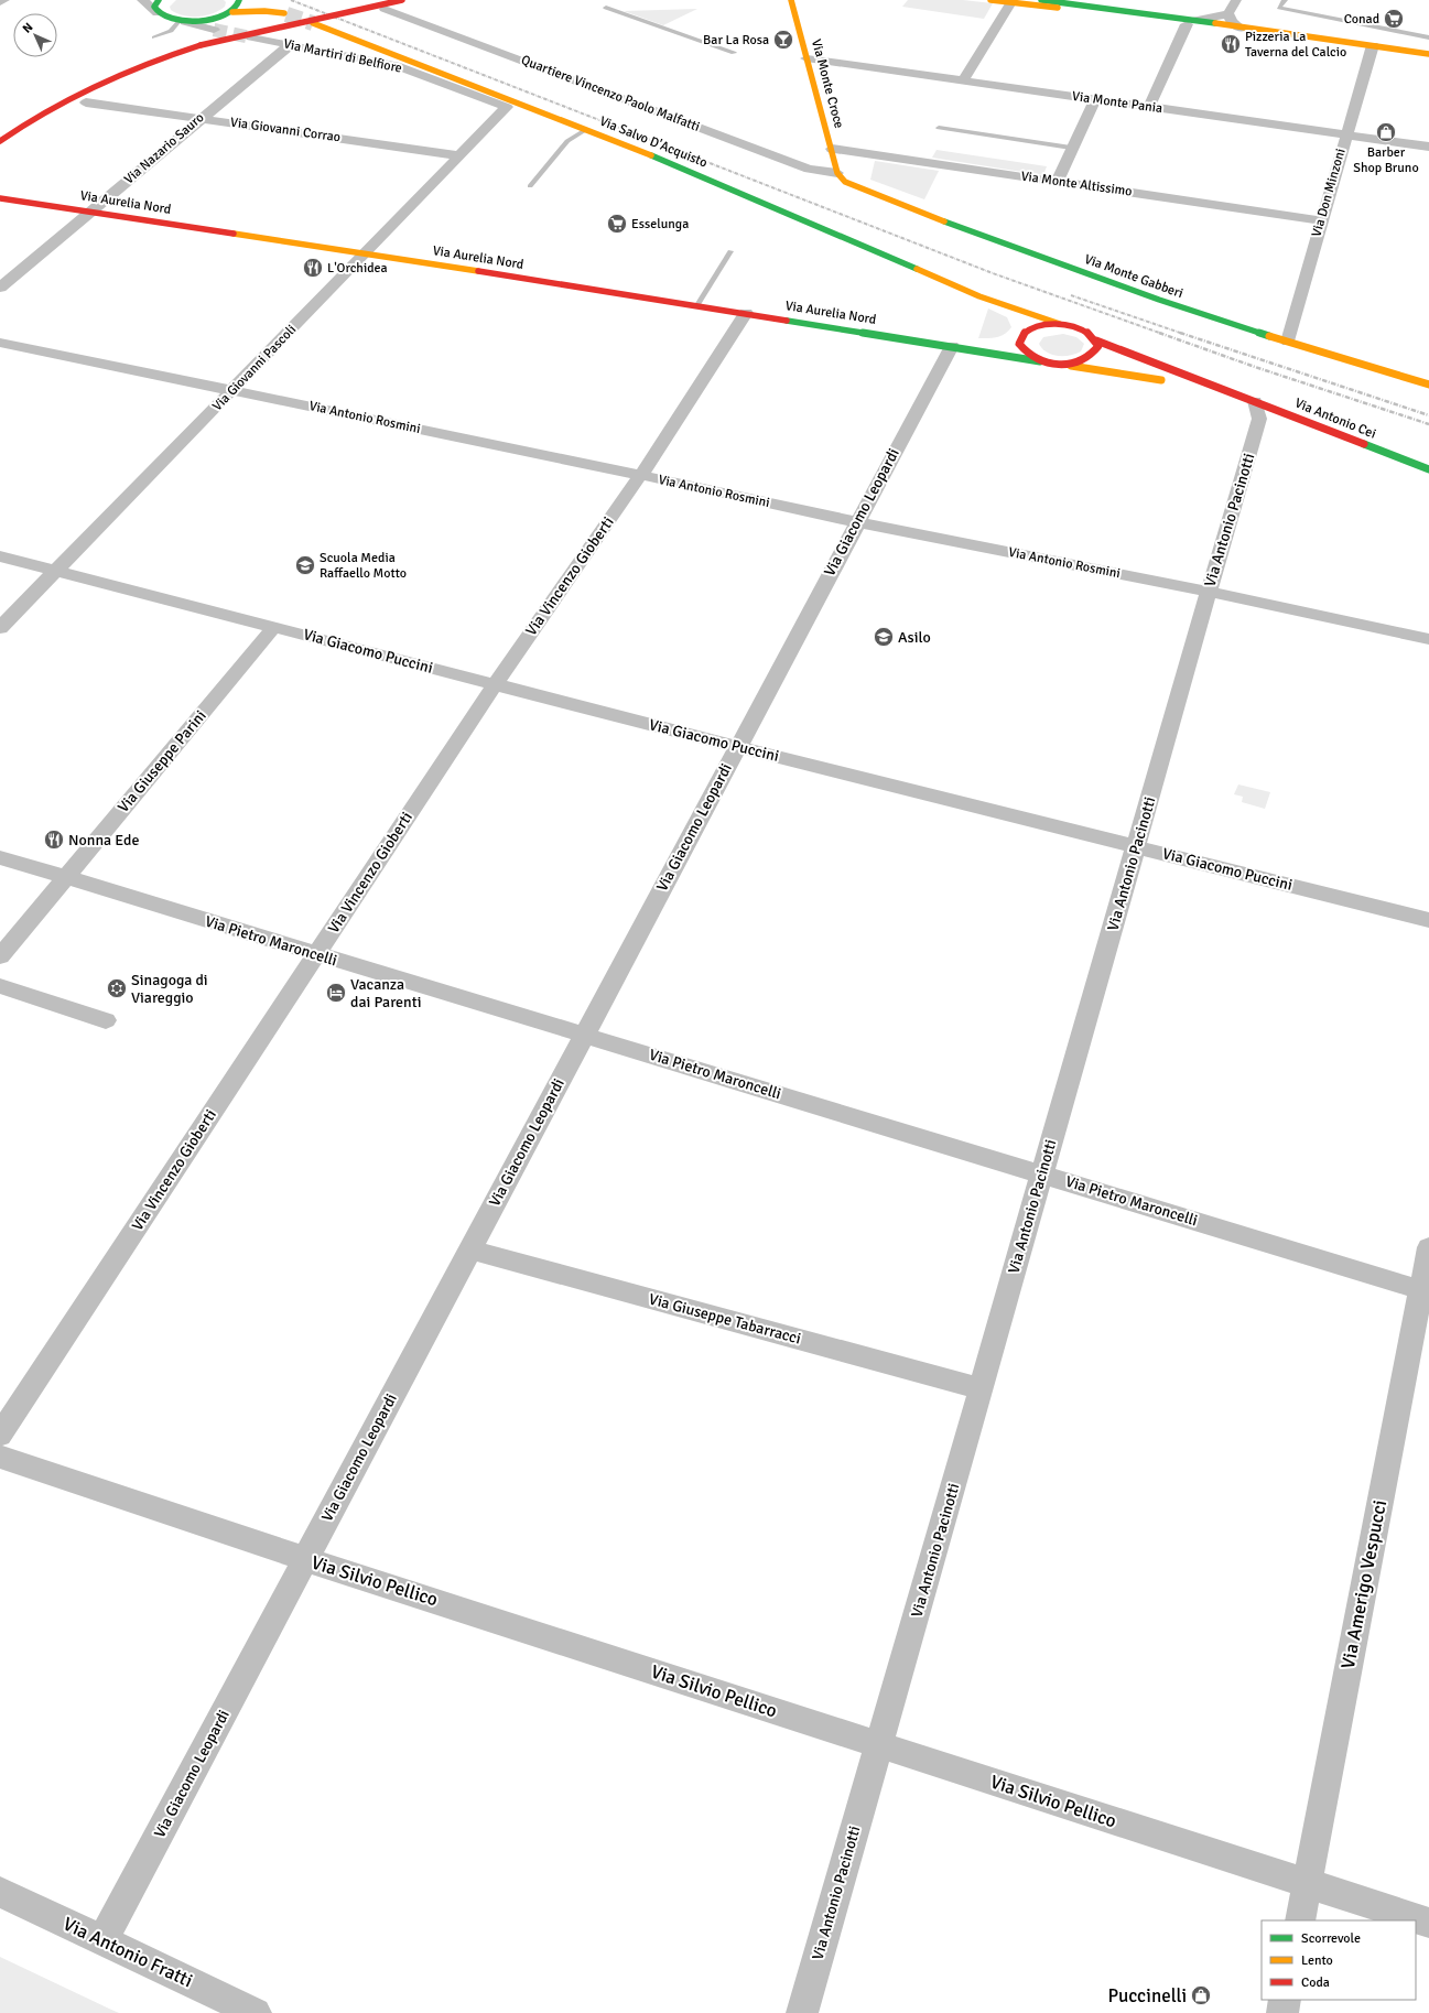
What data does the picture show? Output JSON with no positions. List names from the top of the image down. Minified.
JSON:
{"streets":{"street":["Via Martiri di Belfiore","Via Monte Croce","Quartiere Vincenzo Paolo Malfatti","Via Monte Pania","Via Giovanni Corrao","Via Salvo D'Acquisto","Via Nazario Sauro","Via Monte Altissimo","Via Don Minzoni","Via Aurelia Nord","Via Monte Gabberi","Via Giovanni Pascoli","Via Antonio Rosmini","Via Antonio Cei","Via Giacomo Leopardi","Via Antonio Pacinotti","Via Vincenzo Gioberti","Via Giacomo Puccini","Via Giuseppe Parini","Via Pietro Maroncelli","Via Giuseppe Tabarracci","Via Silvio Pellico","Via Amerigo Vespucci","Via Antonio Fratti"]},"crossings":[["Via Martiri di Belfiore","Via Nazario Sauro"],["Via Martiri di Belfiore","Via Giovanni Pascoli"],["Via Monte Croce","Quartiere Vincenzo Paolo Malfatti"],["Via Monte Croce","Via Monte Pania"],["Via Monte Croce","Via Monte Altissimo"],["Via Monte Croce","Via Monte Gabberi"],["Quartiere Vincenzo Paolo Malfatti","Via Monte Gabberi"],["Via Monte Pania","Via Don Minzoni"],["Via Giovanni Corrao","Via Nazario Sauro"],["Via Giovanni Corrao","Via Giovanni Pascoli"],["Via Salvo D'Acquisto","Via Antonio Cei"],["Via Nazario Sauro","Via Aurelia Nord"],["Via Monte Altissimo","Via Don Minzoni"],["Via Don Minzoni","Via Monte Gabberi"],["Via Aurelia Nord","Via Giovanni Pascoli"],["Via Aurelia Nord","Via Antonio Cei"],["Via Aurelia Nord","Via Giacomo Leopardi"],["Via Aurelia Nord","Via Vincenzo Gioberti"],["Via Giovanni Pascoli","Via Antonio Rosmini"],["Via Giovanni Pascoli","Via Giacomo Puccini"],["Via Antonio Rosmini","Via Giacomo Leopardi"],["Via Antonio Rosmini","Via Antonio Pacinotti"],["Via Antonio Rosmini","Via Vincenzo Gioberti"],["Via Antonio Cei","Via Antonio Pacinotti"],["Via Giacomo Leopardi","Via Giacomo Puccini"],["Via Giacomo Leopardi","Via Pietro Maroncelli"],["Via Giacomo Leopardi","Via Giuseppe Tabarracci"],["Via Giacomo Leopardi","Via Silvio Pellico"],["Via Giacomo Leopardi","Via Antonio Fratti"],["Via Antonio Pacinotti","Via Giacomo Puccini"],["Via Antonio Pacinotti","Via Pietro Maroncelli"],["Via Antonio Pacinotti","Via Giuseppe Tabarracci"],["Via Antonio Pacinotti","Via Silvio Pellico"],["Via Vincenzo Gioberti","Via Giacomo Puccini"],["Via Vincenzo Gioberti","Via Pietro Maroncelli"],["Via Giacomo Puccini","Via Giuseppe Parini"],["Via Giuseppe Parini","Via Pietro Maroncelli"],["Via Pietro Maroncelli","Via Amerigo Vespucci"],["Via Silvio Pellico","Via Amerigo Vespucci"]],"places":{"supermarket":["Conad","Esselunga"],"bar":["Bar La Rosa"],"restaurant":["Pizzeria La Taverna del Calcio","L'Orchidea","Nonna Ede"],"shop":["Barber Shop Bruno","Puccinelli"],"school or university":["Scuola Media Raffaello Motto","Asilo"],"synagogue":["Sinagoga di Viareggio"],"hotel":["Vacanza dai Parenti"]},"legend":["Scorrevole","Lento","Coda"],"north":"top left"}
